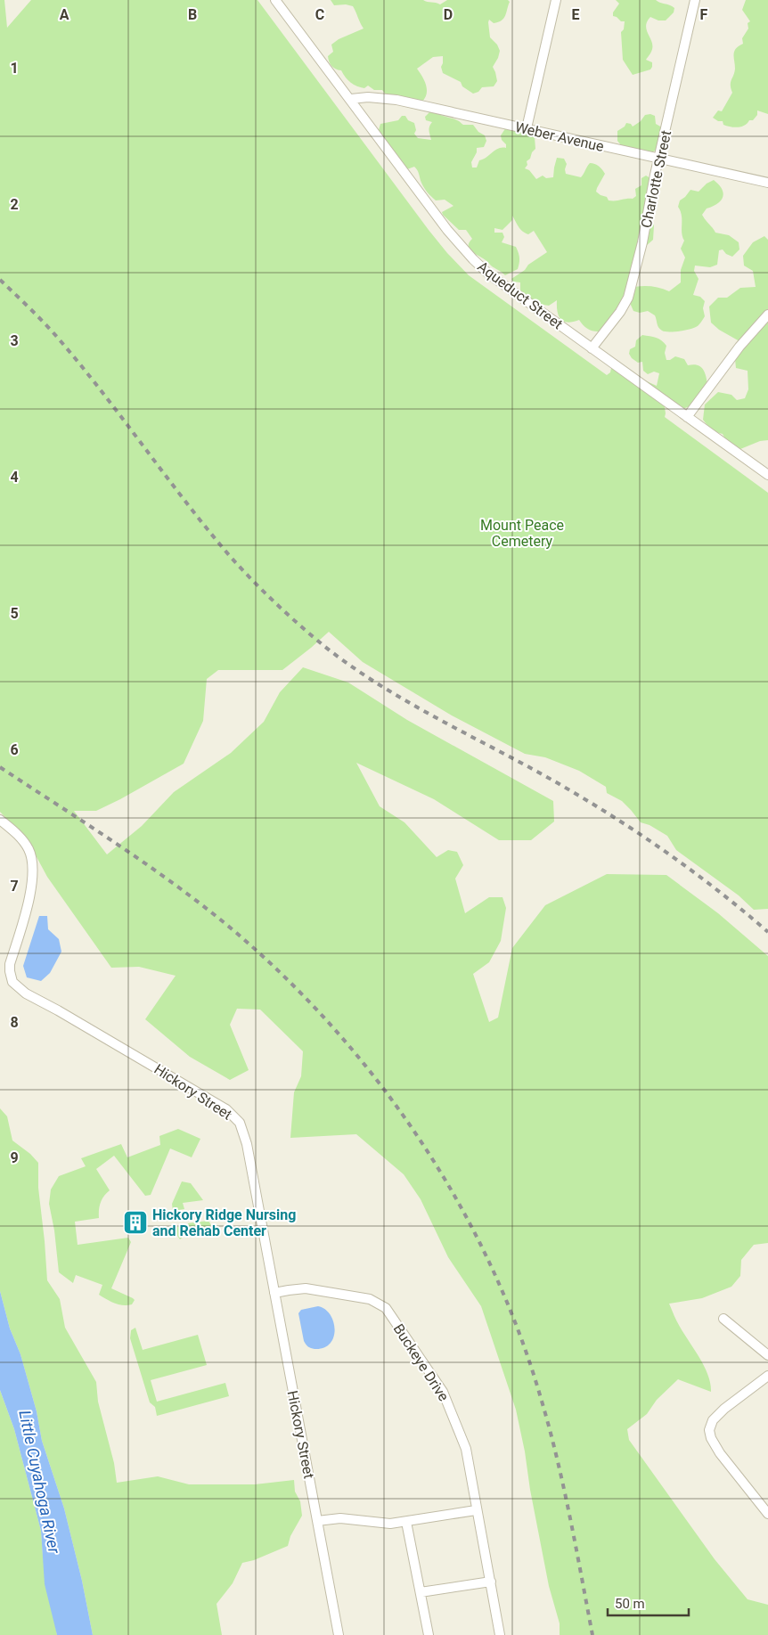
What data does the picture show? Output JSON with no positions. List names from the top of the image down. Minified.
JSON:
{"streets":{"street":["Weber Avenue","Charlotte Street","Aqueduct Street","Hickory Street","Buckeye Drive"]},"crossings":[["Weber Avenue","Charlotte Street"],["Weber Avenue","Aqueduct Street"],["Charlotte Street","Aqueduct Street"],["Hickory Street","Buckeye Drive"]],"water":["Little Cuyahoga River"],"parks":["Mount Peace Cemetery"],"places":{"building":["Hickory Ridge Nursing and Rehab Center"]},"scale_bar":"50 m","grid":{"columns":["A","B","C","D","E","F"],"rows":["1","2","3","4","5","6","7","8","9"]}}
